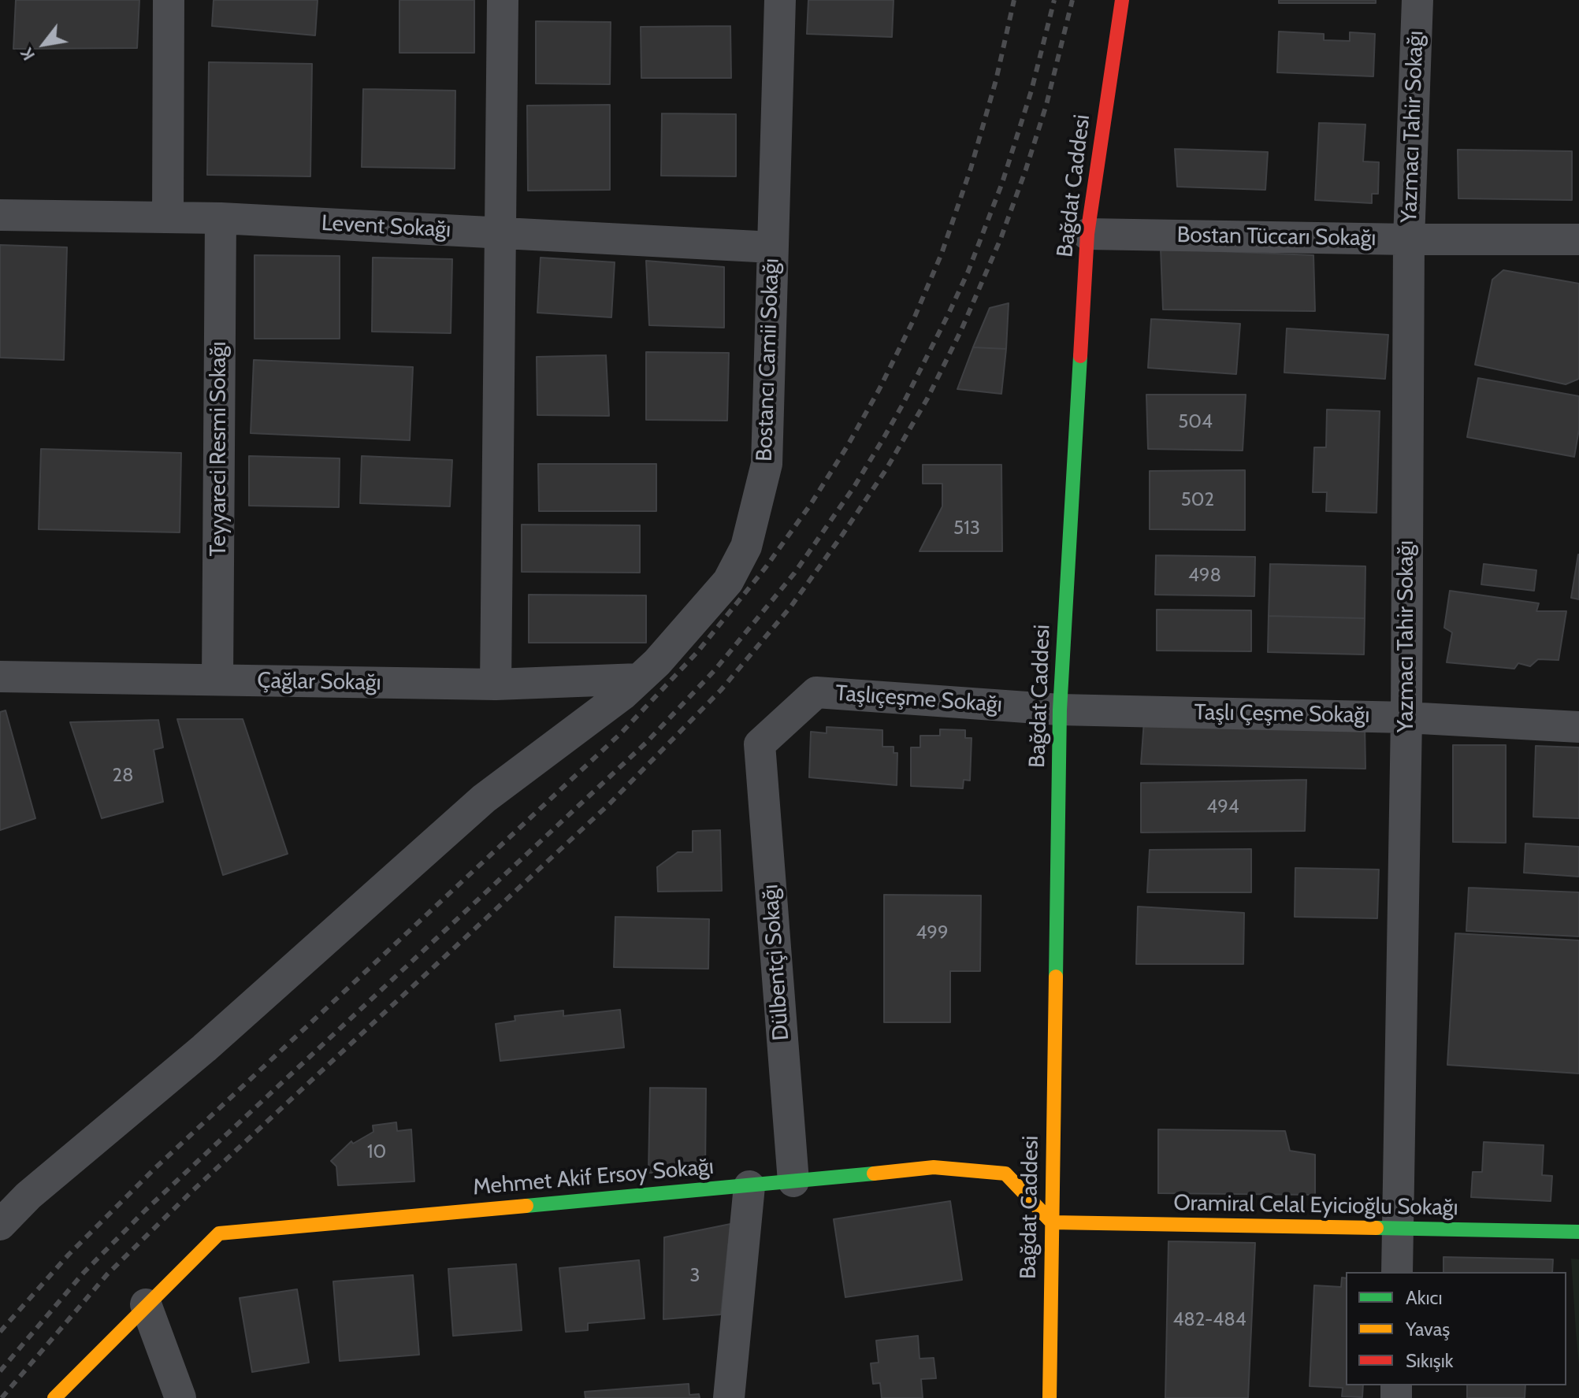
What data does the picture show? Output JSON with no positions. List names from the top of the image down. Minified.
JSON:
{"streets":{"street":["Yazmacı Tahir Sokağı","Bağdat Caddesi","Levent Sokağı","Bostan Tüccarı Sokağı","Bostancı Camii Sokağı","Teyyareci Resmi Sokağı","Çağlar Sokağı","Taşlıçeşme Sokağı","Taşlı Çeşme Sokağı","Dülbentçi Sokağı","Mehmet Akif Ersoy Sokağı","Oramiral Celal Eyicioğlu Sokağı"]},"crossings":[["Yazmacı Tahir Sokağı","Bostan Tüccarı Sokağı"],["Yazmacı Tahir Sokağı","Taşlı Çeşme Sokağı"],["Yazmacı Tahir Sokağı","Oramiral Celal Eyicioğlu Sokağı"],["Bağdat Caddesi","Bostan Tüccarı Sokağı"],["Bağdat Caddesi","Taşlıçeşme Sokağı"],["Bağdat Caddesi","Taşlı Çeşme Sokağı"],["Bağdat Caddesi","Mehmet Akif Ersoy Sokağı"],["Bağdat Caddesi","Oramiral Celal Eyicioğlu Sokağı"],["Levent Sokağı","Bostancı Camii Sokağı"],["Levent Sokağı","Teyyareci Resmi Sokağı"],["Bostancı Camii Sokağı","Çağlar Sokağı"],["Teyyareci Resmi Sokağı","Çağlar Sokağı"],["Taşlıçeşme Sokağı","Taşlı Çeşme Sokağı"],["Taşlıçeşme Sokağı","Dülbentçi Sokağı"],["Dülbentçi Sokağı","Mehmet Akif Ersoy Sokağı"],["Mehmet Akif Ersoy Sokağı","Oramiral Celal Eyicioğlu Sokağı"]],"house_numbers":["504","502","513","498","28","494","499","10","3","482-484"],"legend":["Akıcı","Yavaş","Sıkışık"],"north":"bottom left"}
